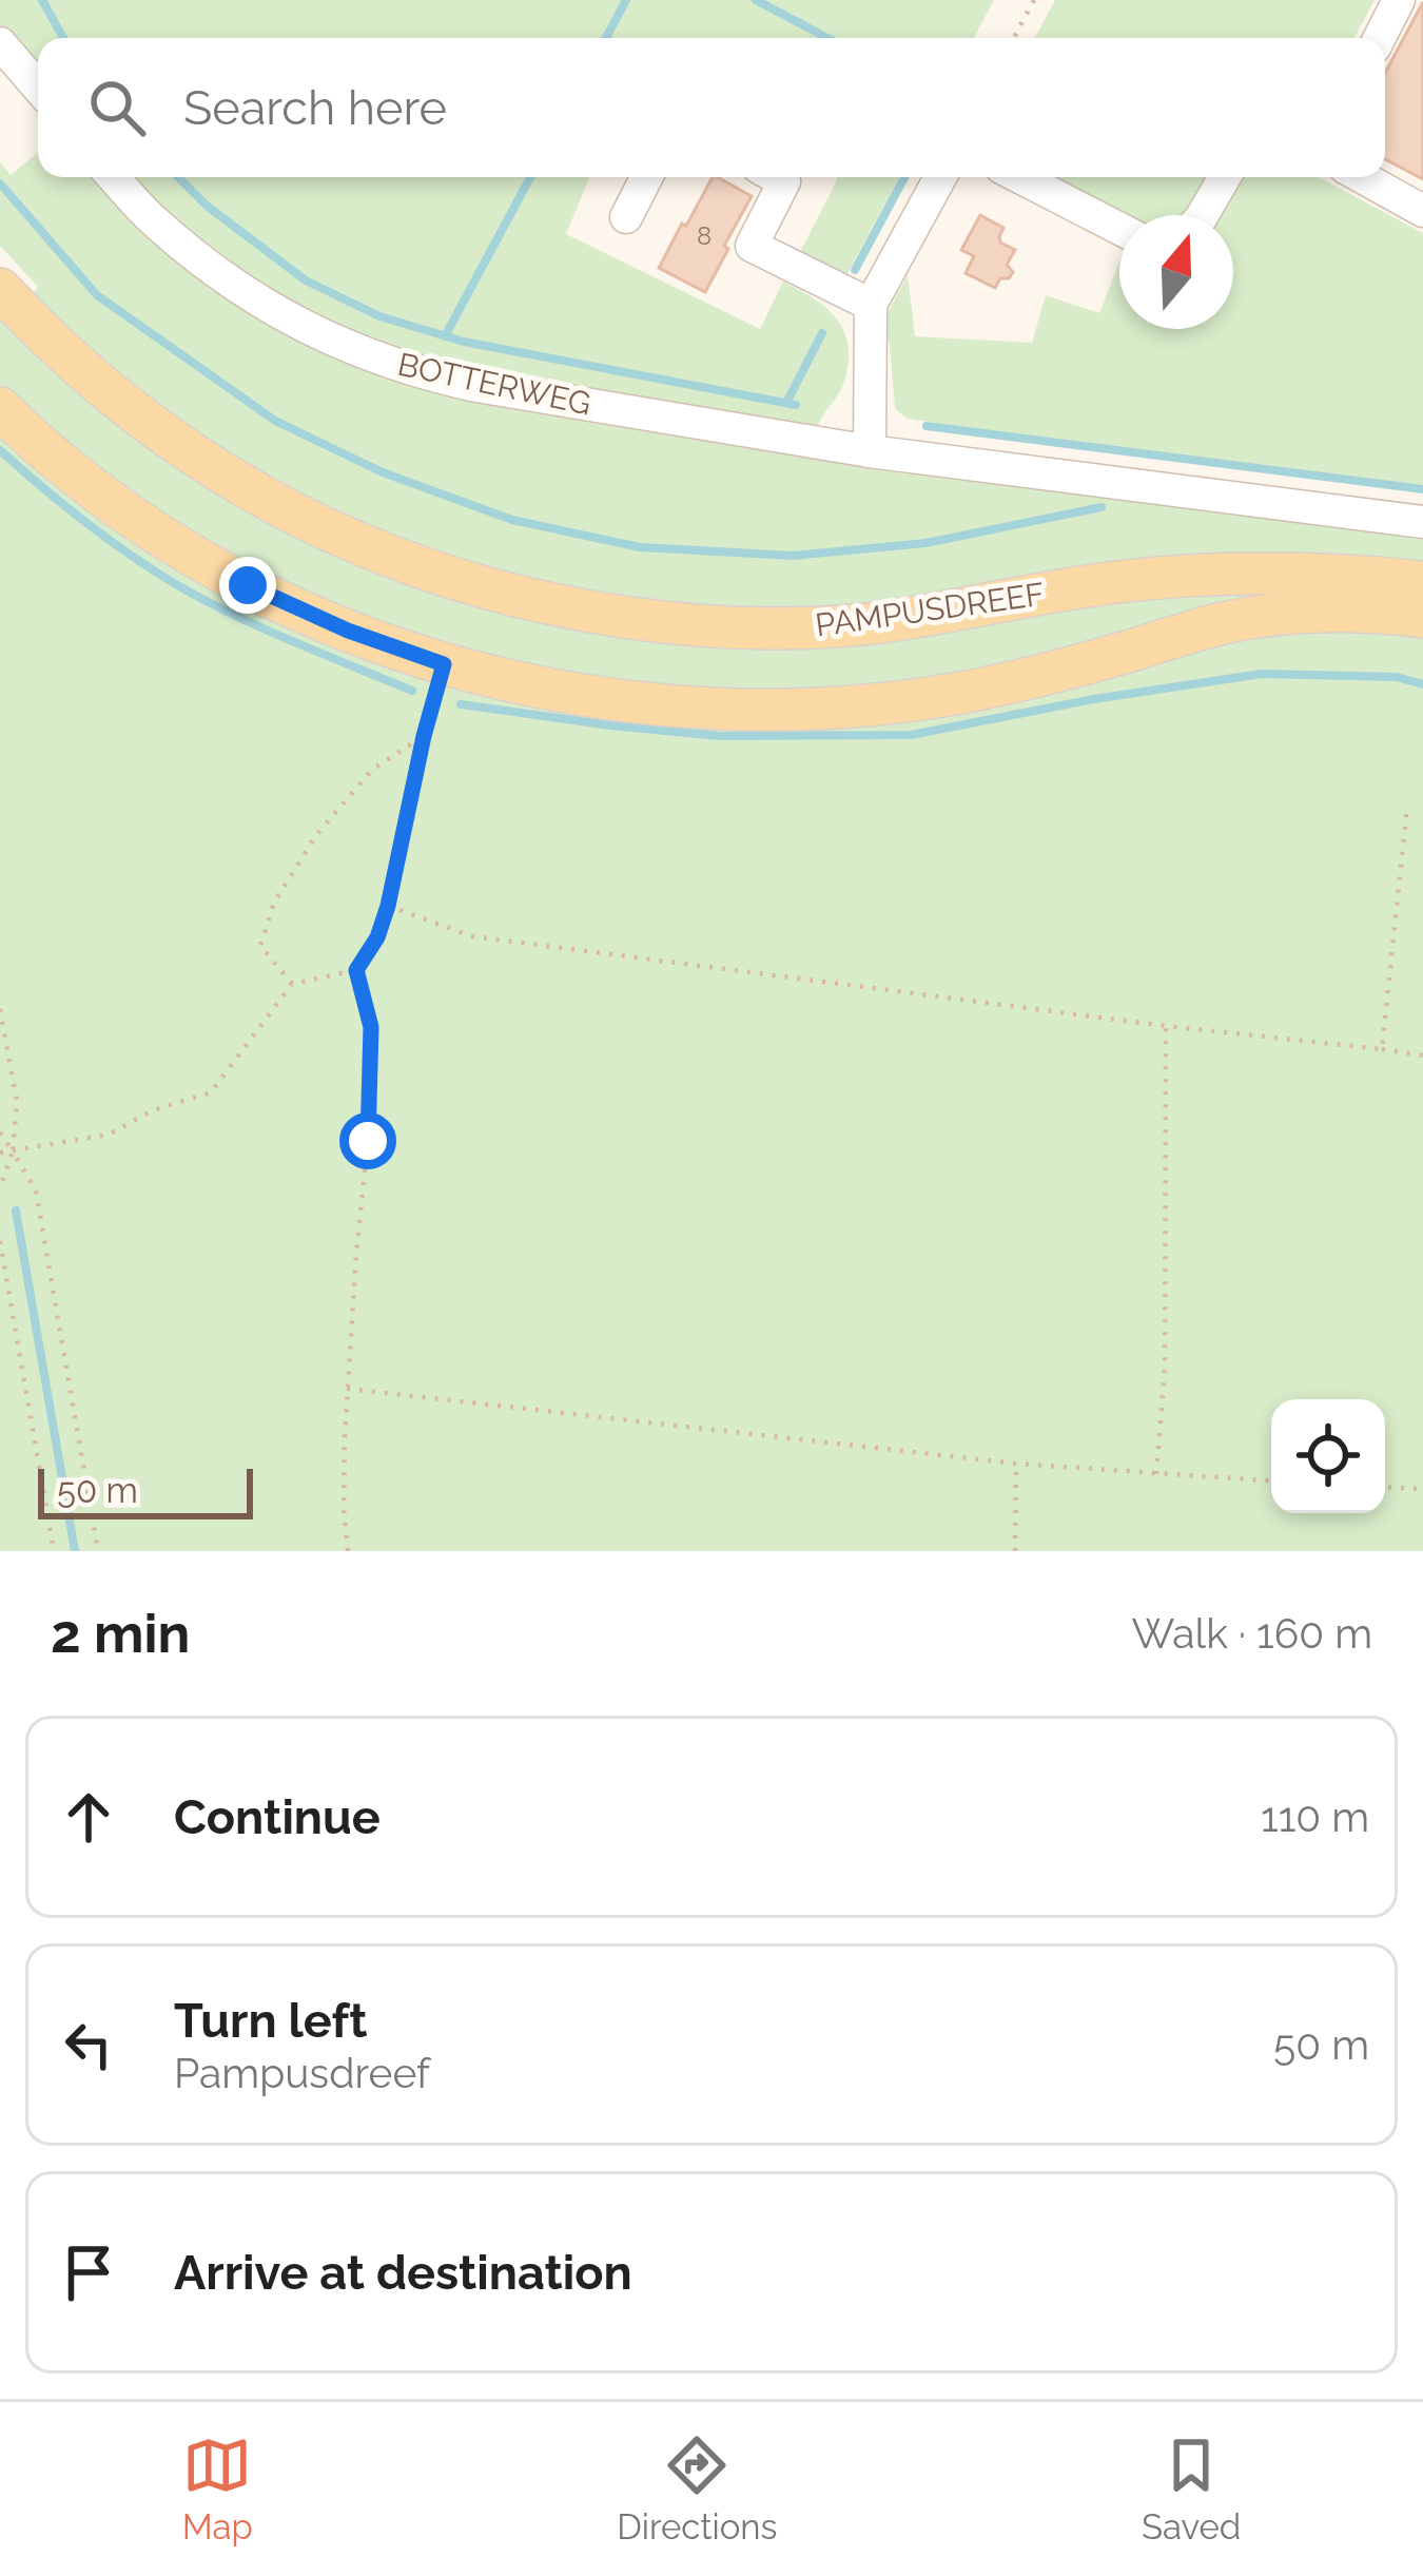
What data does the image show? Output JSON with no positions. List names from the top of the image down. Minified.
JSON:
{"streets":{"main road":["PAMPUSDREEF"],"street":["BOTTERWEG"]},"house_numbers":["8"],"scale_bar":"50 m","north":"top","page":{"search":"Search here","scale":"50 m","heading":["2 min","Walk · 160 m"],"list":[["Continue","110 m"],["Turn left","Pampusdreef","50 m"],"Arrive at destination"],"nav":["Map","Directions","Saved"]}}
